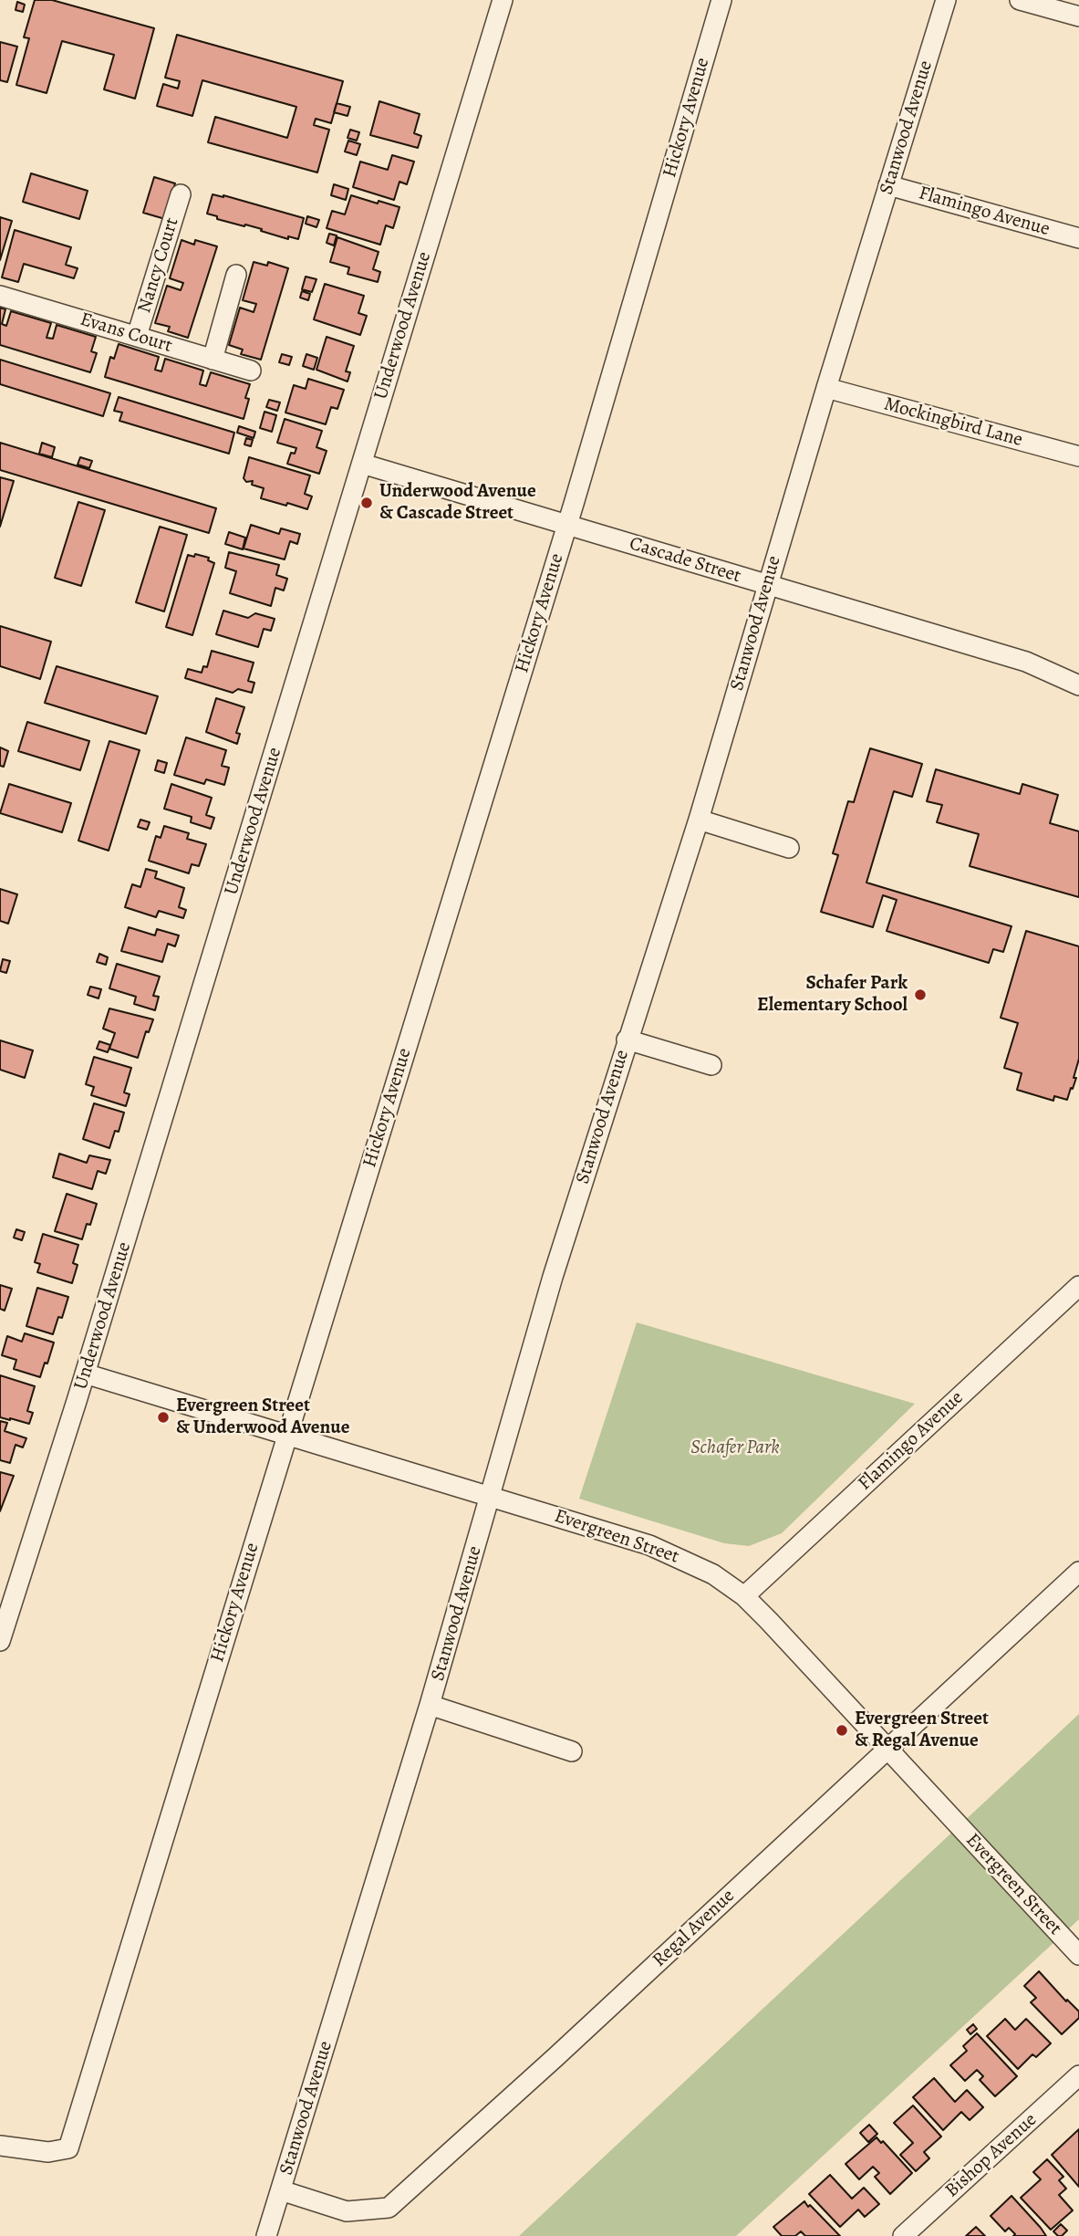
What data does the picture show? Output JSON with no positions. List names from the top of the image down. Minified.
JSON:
{"streets":{"street":["Hickory Avenue","Stanwood Avenue","Flamingo Avenue","Nancy Court","Underwood Avenue","Evans Court","Mockingbird Lane","Cascade Street","Evergreen Street","Regal Avenue","Bishop Avenue"]},"crossings":[["Hickory Avenue","Cascade Street"],["Hickory Avenue","Evergreen Street"],["Stanwood Avenue","Flamingo Avenue"],["Stanwood Avenue","Mockingbird Lane"],["Stanwood Avenue","Cascade Street"],["Stanwood Avenue","Evergreen Street"],["Stanwood Avenue","Regal Avenue"],["Flamingo Avenue","Evergreen Street"],["Nancy Court","Evans Court"],["Underwood Avenue","Cascade Street"],["Underwood Avenue","Evergreen Street"],["Evergreen Street","Regal Avenue"]],"parks":["Schafer Park"],"places":["Underwood Avenue & Cascade Street","Schafer Park Elementary School","Evergreen Street & Underwood Avenue","Evergreen Street & Regal Avenue"]}
